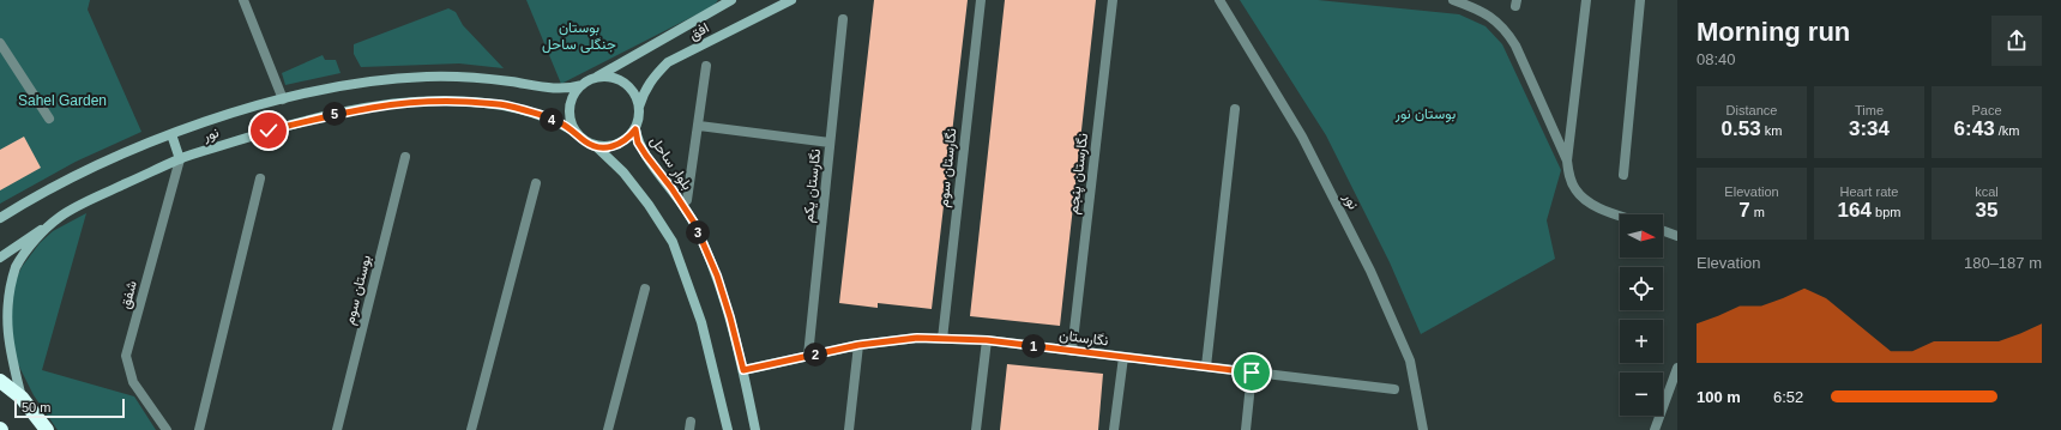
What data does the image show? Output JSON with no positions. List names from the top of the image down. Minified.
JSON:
{"streets":{"main road":["افق","نور","بلوار ساحل"],"street":["نگارستان سوم","نگارستان پنجم","نگارستان یکم","بوستان سوم","شفق","نگارستان"]},"crossings":[["افق","نور"],["افق","بلوار ساحل"],["نور","بلوار ساحل"],["نور","شفق"],["بلوار ساحل","نگارستان"],["نگارستان سوم","نگارستان"],["نگارستان پنجم","نگارستان"],["نگارستان یکم","نگارستان"]],"parks":["بوستان جنگلی ساحل","Sahel Garden","بوستان نور"],"scale_bar":"50 m","north":"right","page":{"heading":["Morning run","08:40"],"stats":[["Distance","0.53 km"],["Time","3:34"],["Pace","6:43 /km"],["Elevation","7 m"],["Heart rate","164 bpm"],["kcal","35"]],"pins":["5","4","3","1","2"],"map_buttons":["+","−"],"chart":["Elevation","180–187 m"],"list":[{"name":"100 m","note":"6:52"}],"scale":"50 m"}}
